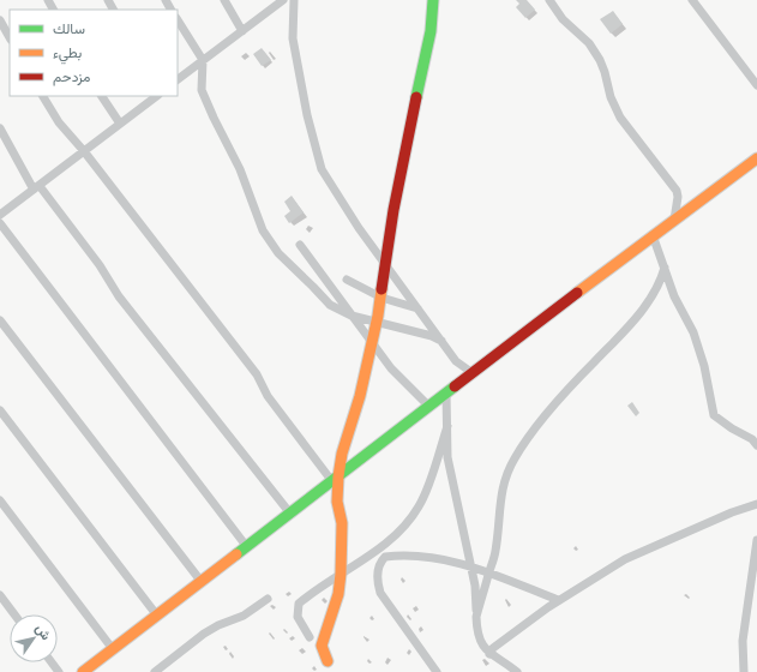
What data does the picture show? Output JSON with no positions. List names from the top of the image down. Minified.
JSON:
{"legend":["سالك","بطيء","مزدحم"],"north":"top right"}
